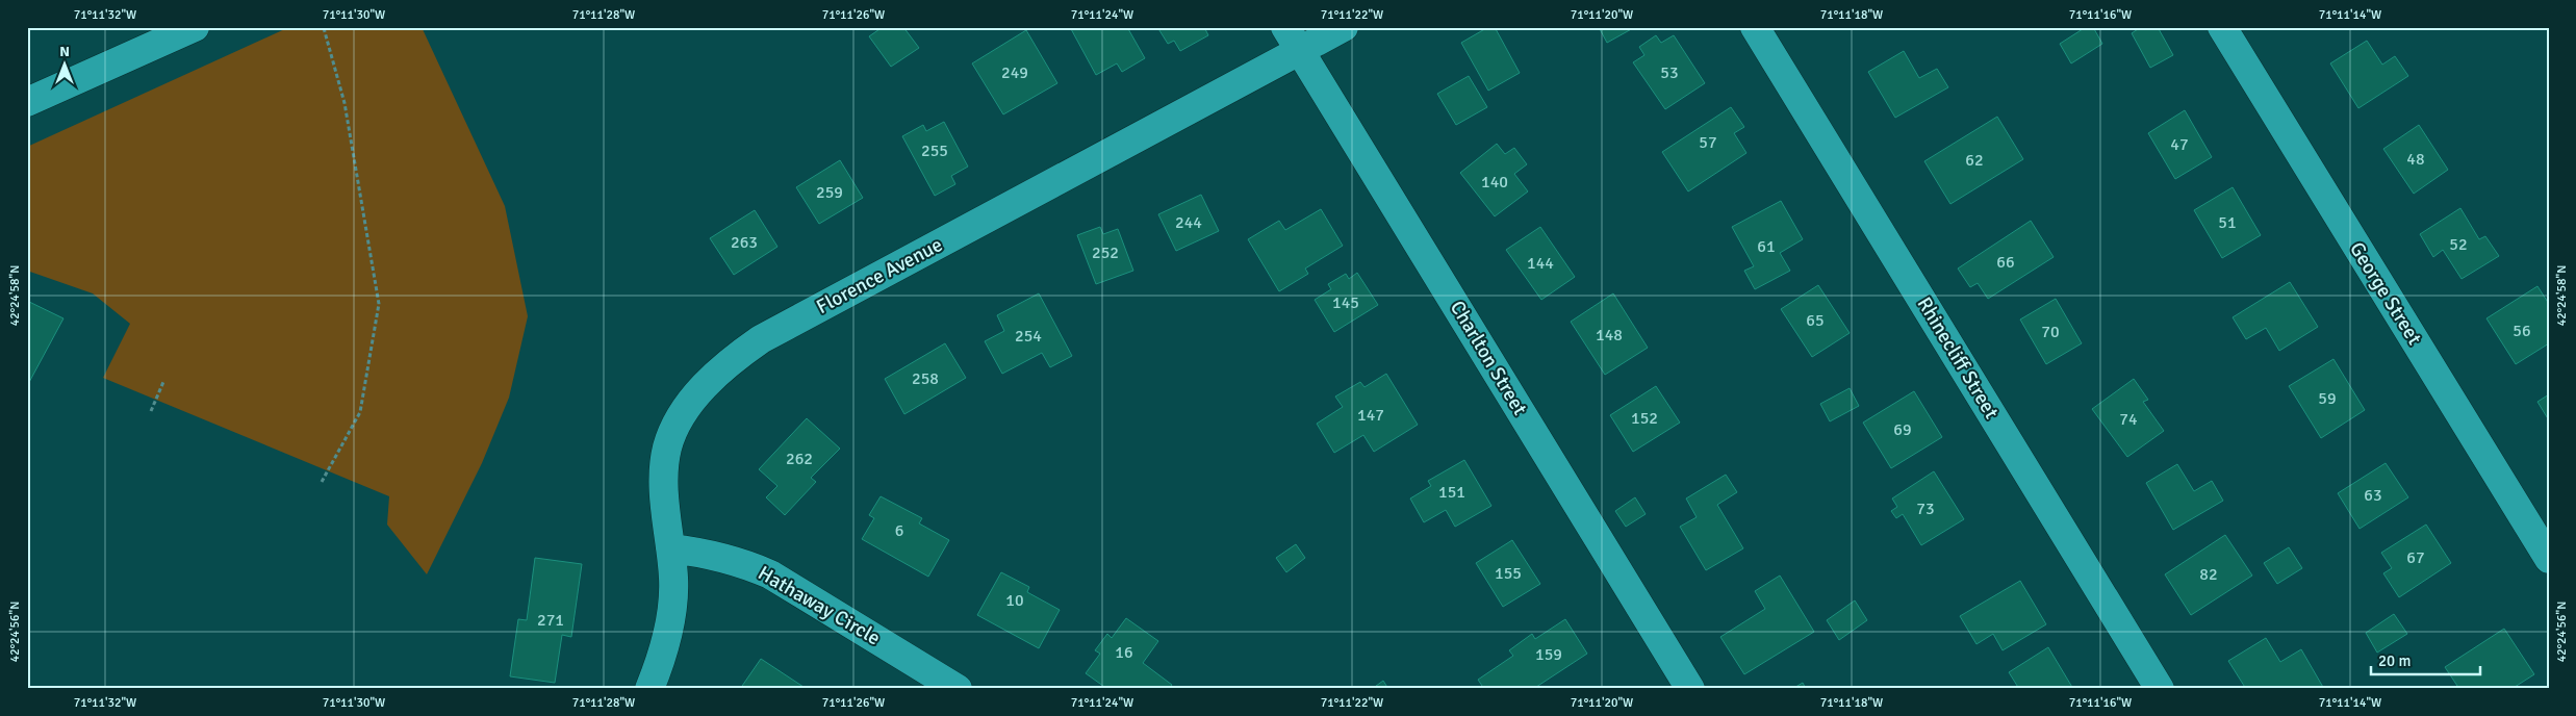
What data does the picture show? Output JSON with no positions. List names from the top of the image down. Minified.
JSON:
{"streets":{"street":["Florence Avenue","George Street","Charlton Street","Rhinecliff Street","Hathaway Circle"]},"crossings":[["Florence Avenue","Charlton Street"],["Florence Avenue","Hathaway Circle"]],"house_numbers":["249","53","57","47","255","48","62","140","259","244","51","263","52","61","252","66","144","145","65","56","70","148","254","258","59","147","152","74","69","262","151","63","73","6","67","155","82","10","271","16","159"],"scale_bar":"20 m","north":"top","coordinates":["71°11'32\"W","71°11'30\"W","71°11'28\"W","71°11'26\"W","71°11'24\"W","71°11'22\"W","71°11'20\"W","71°11'18\"W","71°11'16\"W","71°11'14\"W","42°24'58\"N","42°24'56\"N"]}
